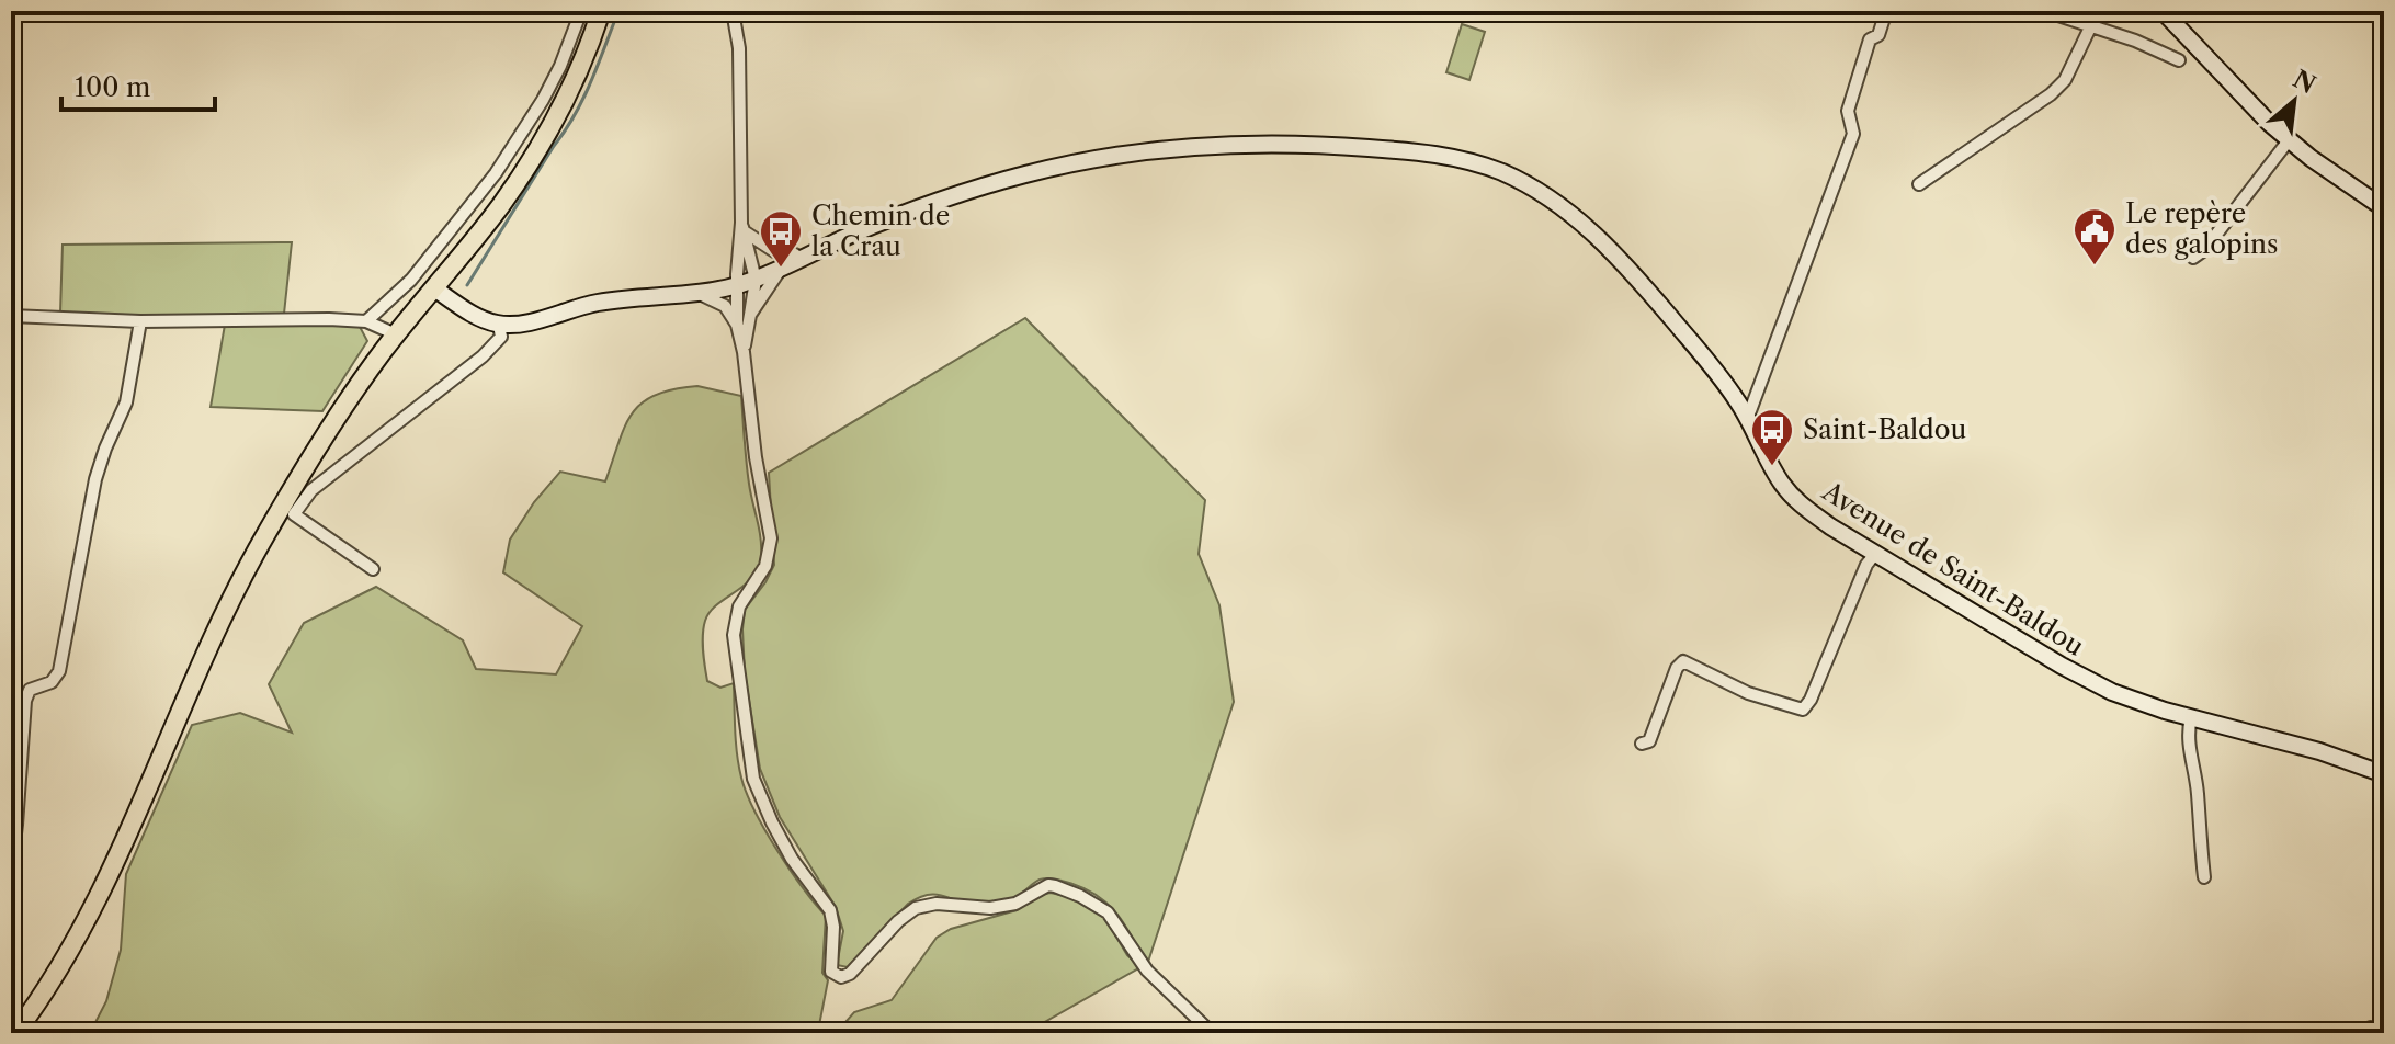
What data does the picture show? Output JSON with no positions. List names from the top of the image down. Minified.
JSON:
{"streets":{"street":["Avenue de Saint-Baldou"]},"places":{"public building":["Le repère des galopins"],"bus stop":["Chemin de la Crau","Saint-Baldou"]},"scale_bar":"100 m","north":"top right"}
